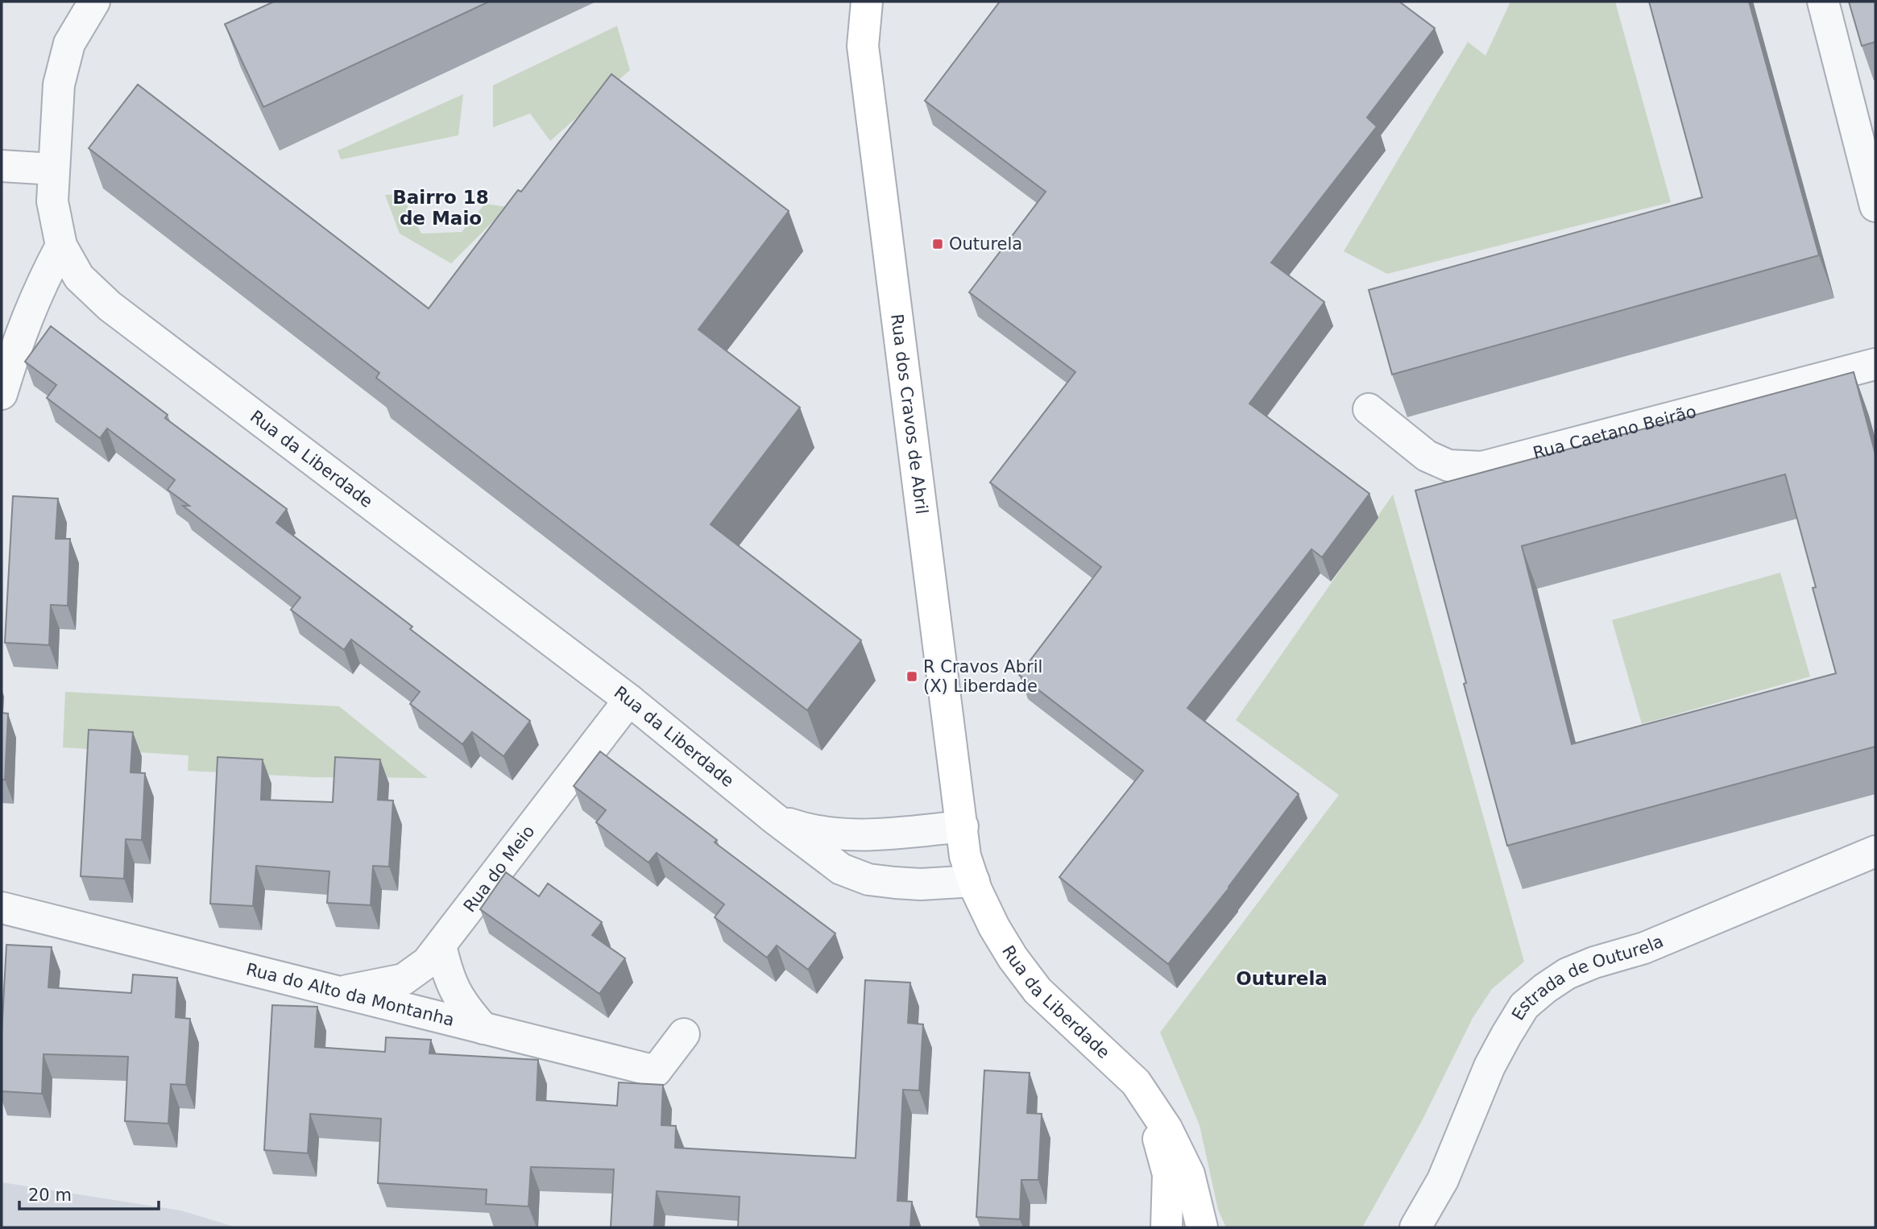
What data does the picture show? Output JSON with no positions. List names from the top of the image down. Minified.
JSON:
{"streets":{"street":["Rua dos Cravos de Abril","Rua Caetano Beirão","Rua da Liberdade","Rua do Meio","Estrada de Outurela","Rua do Alto da Montanha"]},"crossings":[["Rua dos Cravos de Abril","Rua da Liberdade"],["Rua da Liberdade","Rua do Meio"],["Rua do Meio","Rua do Alto da Montanha"]],"districts":["Bairro 18 de Maio","Outurela"],"places":{"transit":["Outurela","R Cravos Abril (X) Liberdade"]},"scale_bar":"20 m"}
